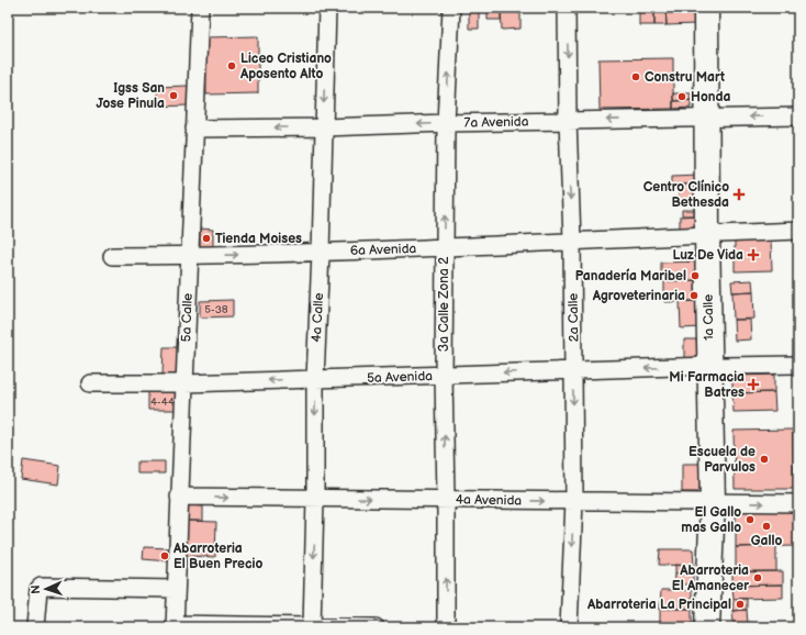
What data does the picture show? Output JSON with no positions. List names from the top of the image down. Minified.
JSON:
{"streets":{"main road":["1a Calle"],"street":["7a Avenida","6a Avenida","3a Calle Zona 2","5a Calle","4a Calle","2a Calle","5a Avenida","4a Avenida"]},"crossings":[["7a Avenida","3a Calle Zona 2"],["7a Avenida","5a Calle"],["7a Avenida","4a Calle"],["7a Avenida","2a Calle"],["7a Avenida","1a Calle"],["6a Avenida","3a Calle Zona 2"],["6a Avenida","5a Calle"],["6a Avenida","4a Calle"],["6a Avenida","2a Calle"],["6a Avenida","1a Calle"],["3a Calle Zona 2","5a Avenida"],["3a Calle Zona 2","4a Avenida"],["5a Calle","5a Avenida"],["5a Calle","4a Avenida"],["4a Calle","5a Avenida"],["4a Calle","4a Avenida"],["2a Calle","5a Avenida"],["2a Calle","4a Avenida"],["1a Calle","5a Avenida"],["1a Calle","4a Avenida"]],"one_way":["7a Avenida","3a Calle Zona 2","4a Calle","2a Calle","5a Avenida"],"places":{"other":["Liceo Cristiano Aposento Alto","Constru Mart","Igss San Jose Pinula","Honda","Tienda Moises","Panadería Maribel","Agroveterinaria","Escuela de Parvulos","El Gallo mas Gallo","Gallo","Abarroteria El Buen Precio","Abarroteria El Amanecer","Abarroteria La Principal"],"health":["Centro Clínico Bethesda","Luz De Vida","Mi Farmacia Batres"]},"house_numbers":["5-38","4-44"],"north":"left"}
